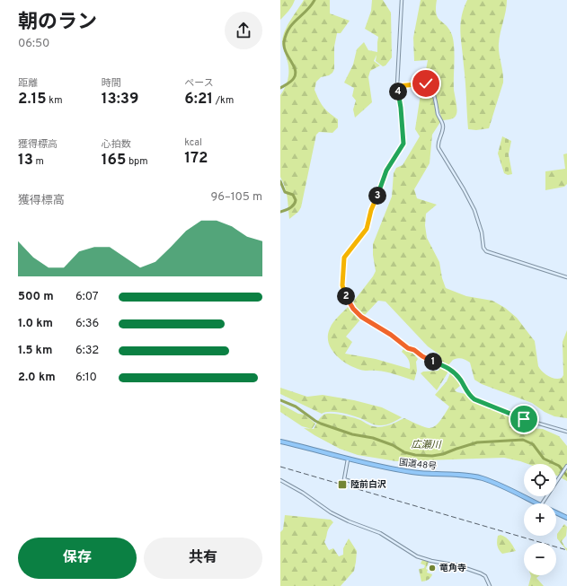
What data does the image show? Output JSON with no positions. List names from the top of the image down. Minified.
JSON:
{"streets":{"highway":["国道48号"]},"water":["広瀬川"],"places":{"transit":["陸前白沢"],"other":["竜角寺"]},"page":{"heading":["朝のラン","06:50"],"stats":[["距離","2.15 km"],["時間","13:39"],["ペース","6:21 /km"],["獲得標高","13 m"],["心拍数","165 bpm"],["kcal","172"]],"pins":["4","3","2","1"],"chart":["獲得標高","96–105 m"],"list":[{"name":"500 m","note":"6:07"},{"name":"1.0 km","note":"6:36"},{"name":"1.5 km","note":"6:32"},{"name":"2.0 km","note":"6:10"}],"map_buttons":["+","−"],"buttons":["保存","共有"]}}
